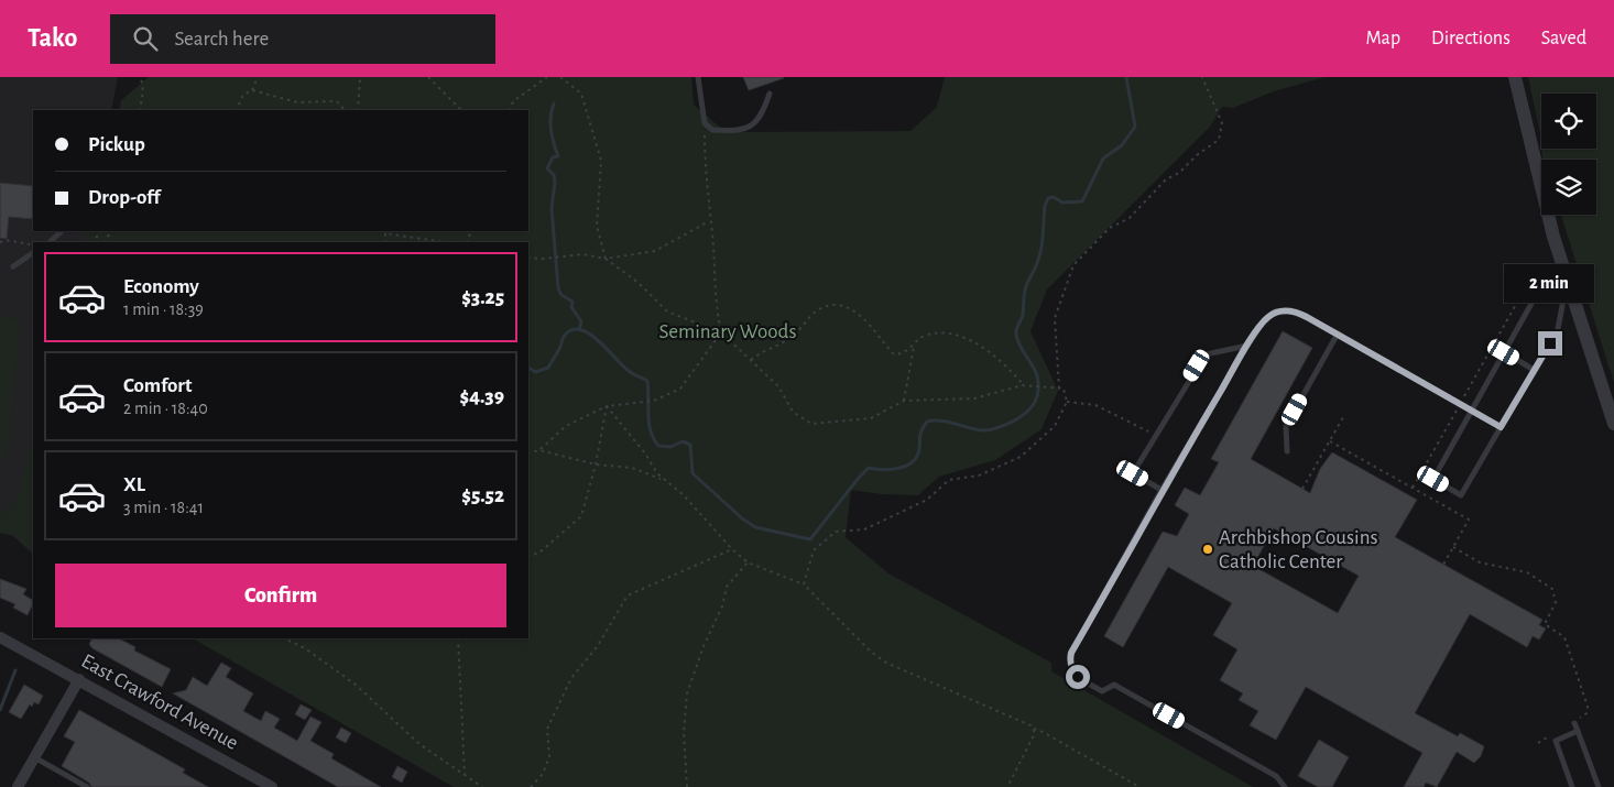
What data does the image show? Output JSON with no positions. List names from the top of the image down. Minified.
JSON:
{"streets":{"street":["East Crawford Avenue"]},"parks":["Seminary Woods"],"places":["Archbishop Cousins Catholic Center"],"page":{"header":"Tako","search":"Search here","nav":["Map","Directions","Saved"],"banner":["Pickup","Drop-off"],"list":[{"name":"Economy","note":"1 min · 18:39","value":"$3.25"},{"name":"Comfort","note":"2 min · 18:40","value":"$4.39"},{"name":"XL","note":"3 min · 18:41","value":"$5.52"}],"bubble":"2 min","buttons":"Confirm"}}
